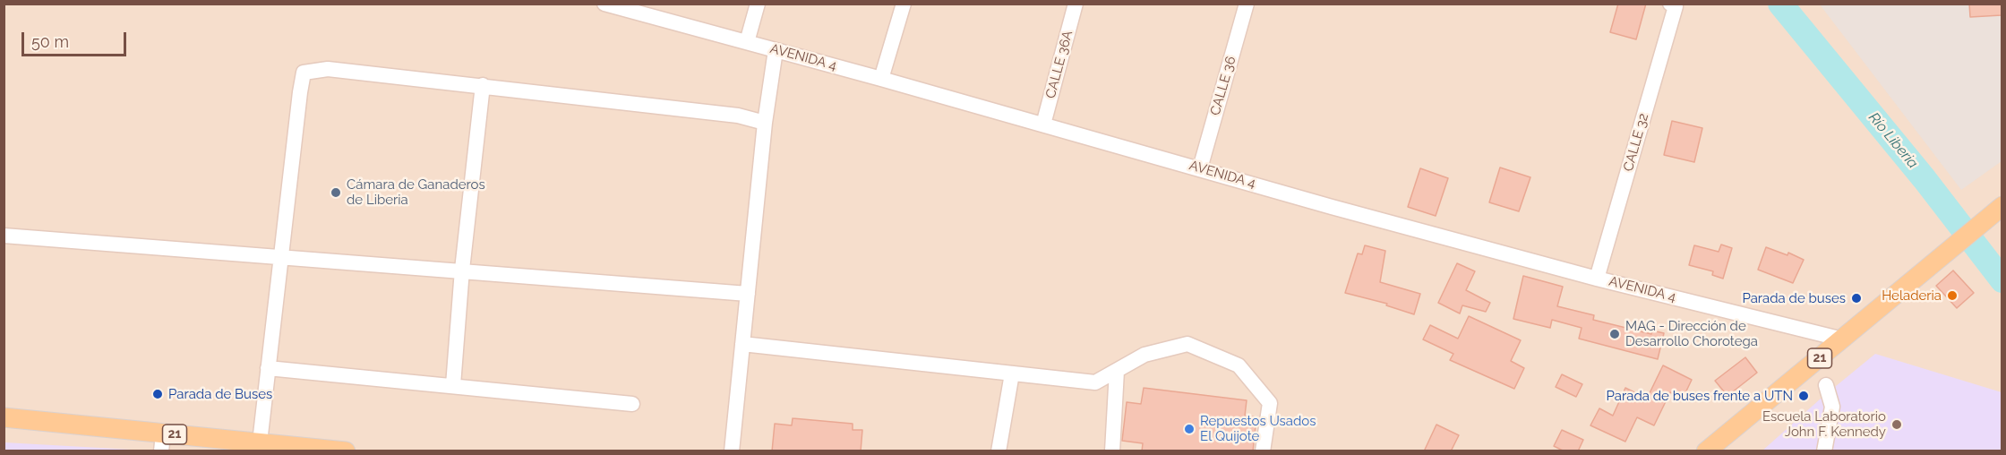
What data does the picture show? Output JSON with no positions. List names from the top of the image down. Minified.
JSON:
{"streets":{"main road":["21"],"street":["AVENIDA 4","CALLE 36A","CALLE 36","CALLE 32"]},"crossings":[["AVENIDA 4","CALLE 36A"],["AVENIDA 4","CALLE 36"],["AVENIDA 4","CALLE 32"],["AVENIDA 4","21"]],"water":["Río Liberia"],"places":["Cámara de Ganaderos de Liberia","Heladeria","Parada de buses","MAG - Dirección de Desarrollo Chorotega","Parada de Buses","Parada de buses frente a UTN","Escuela Laboratorio John F. Kennedy","Repuestos Usados El Quijote"],"scale_bar":"50 m"}
